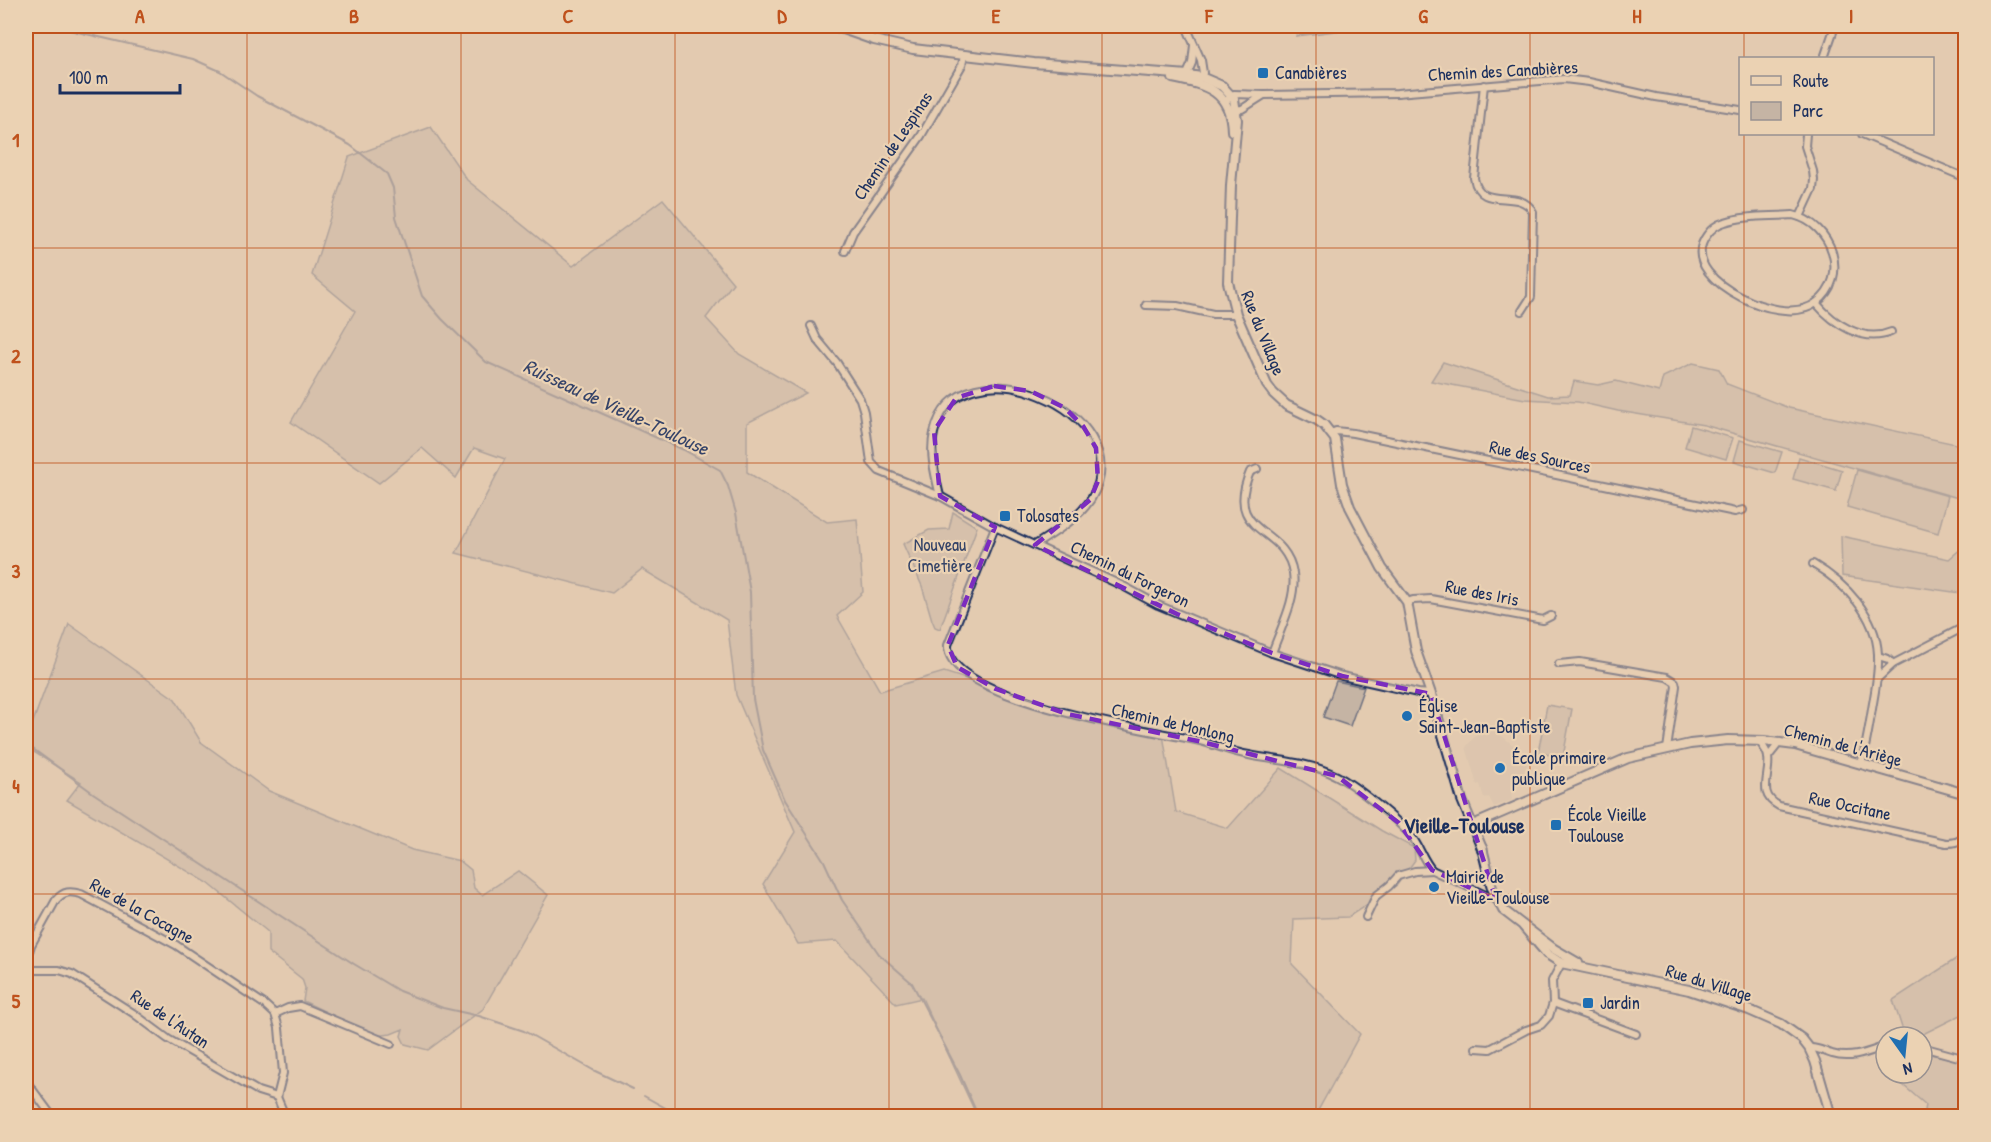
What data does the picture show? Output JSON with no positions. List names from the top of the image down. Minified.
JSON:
{"streets":{"street":["Chemin des Canabières","Chemin de Lespinas","Rue du Village","Rue des Sources","Chemin du Forgeron","Rue des Iris","Chemin de Monlong","Chemin de l'Ariège","Rue Occitane","Rue de la Cocagne","Rue de l'Autan"]},"crossings":[["Chemin des Canabières","Rue du Village"],["Rue du Village","Rue des Sources"],["Rue du Village","Chemin du Forgeron"],["Rue du Village","Rue des Iris"],["Rue du Village","Chemin de l'Ariège"],["Chemin du Forgeron","Chemin de Monlong"],["Rue de la Cocagne","Rue de l'Autan"]],"districts":["Vieille-Toulouse"],"water":["Ruisseau de Vieille-Toulouse"],"parks":["Nouveau Cimetière"],"places":{"transit":["Canabières","Tolosates","École Vieille Toulouse","Jardin"],"other":["Église Saint-Jean-Baptiste","École primaire publique","Mairie de Vieille-Toulouse"]},"legend":["Route","Parc"],"scale_bar":"100 m","north":"bottom","grid":{"columns":["A","B","C","D","E","F","G","H","I"],"rows":["1","2","3","4","5"]}}
